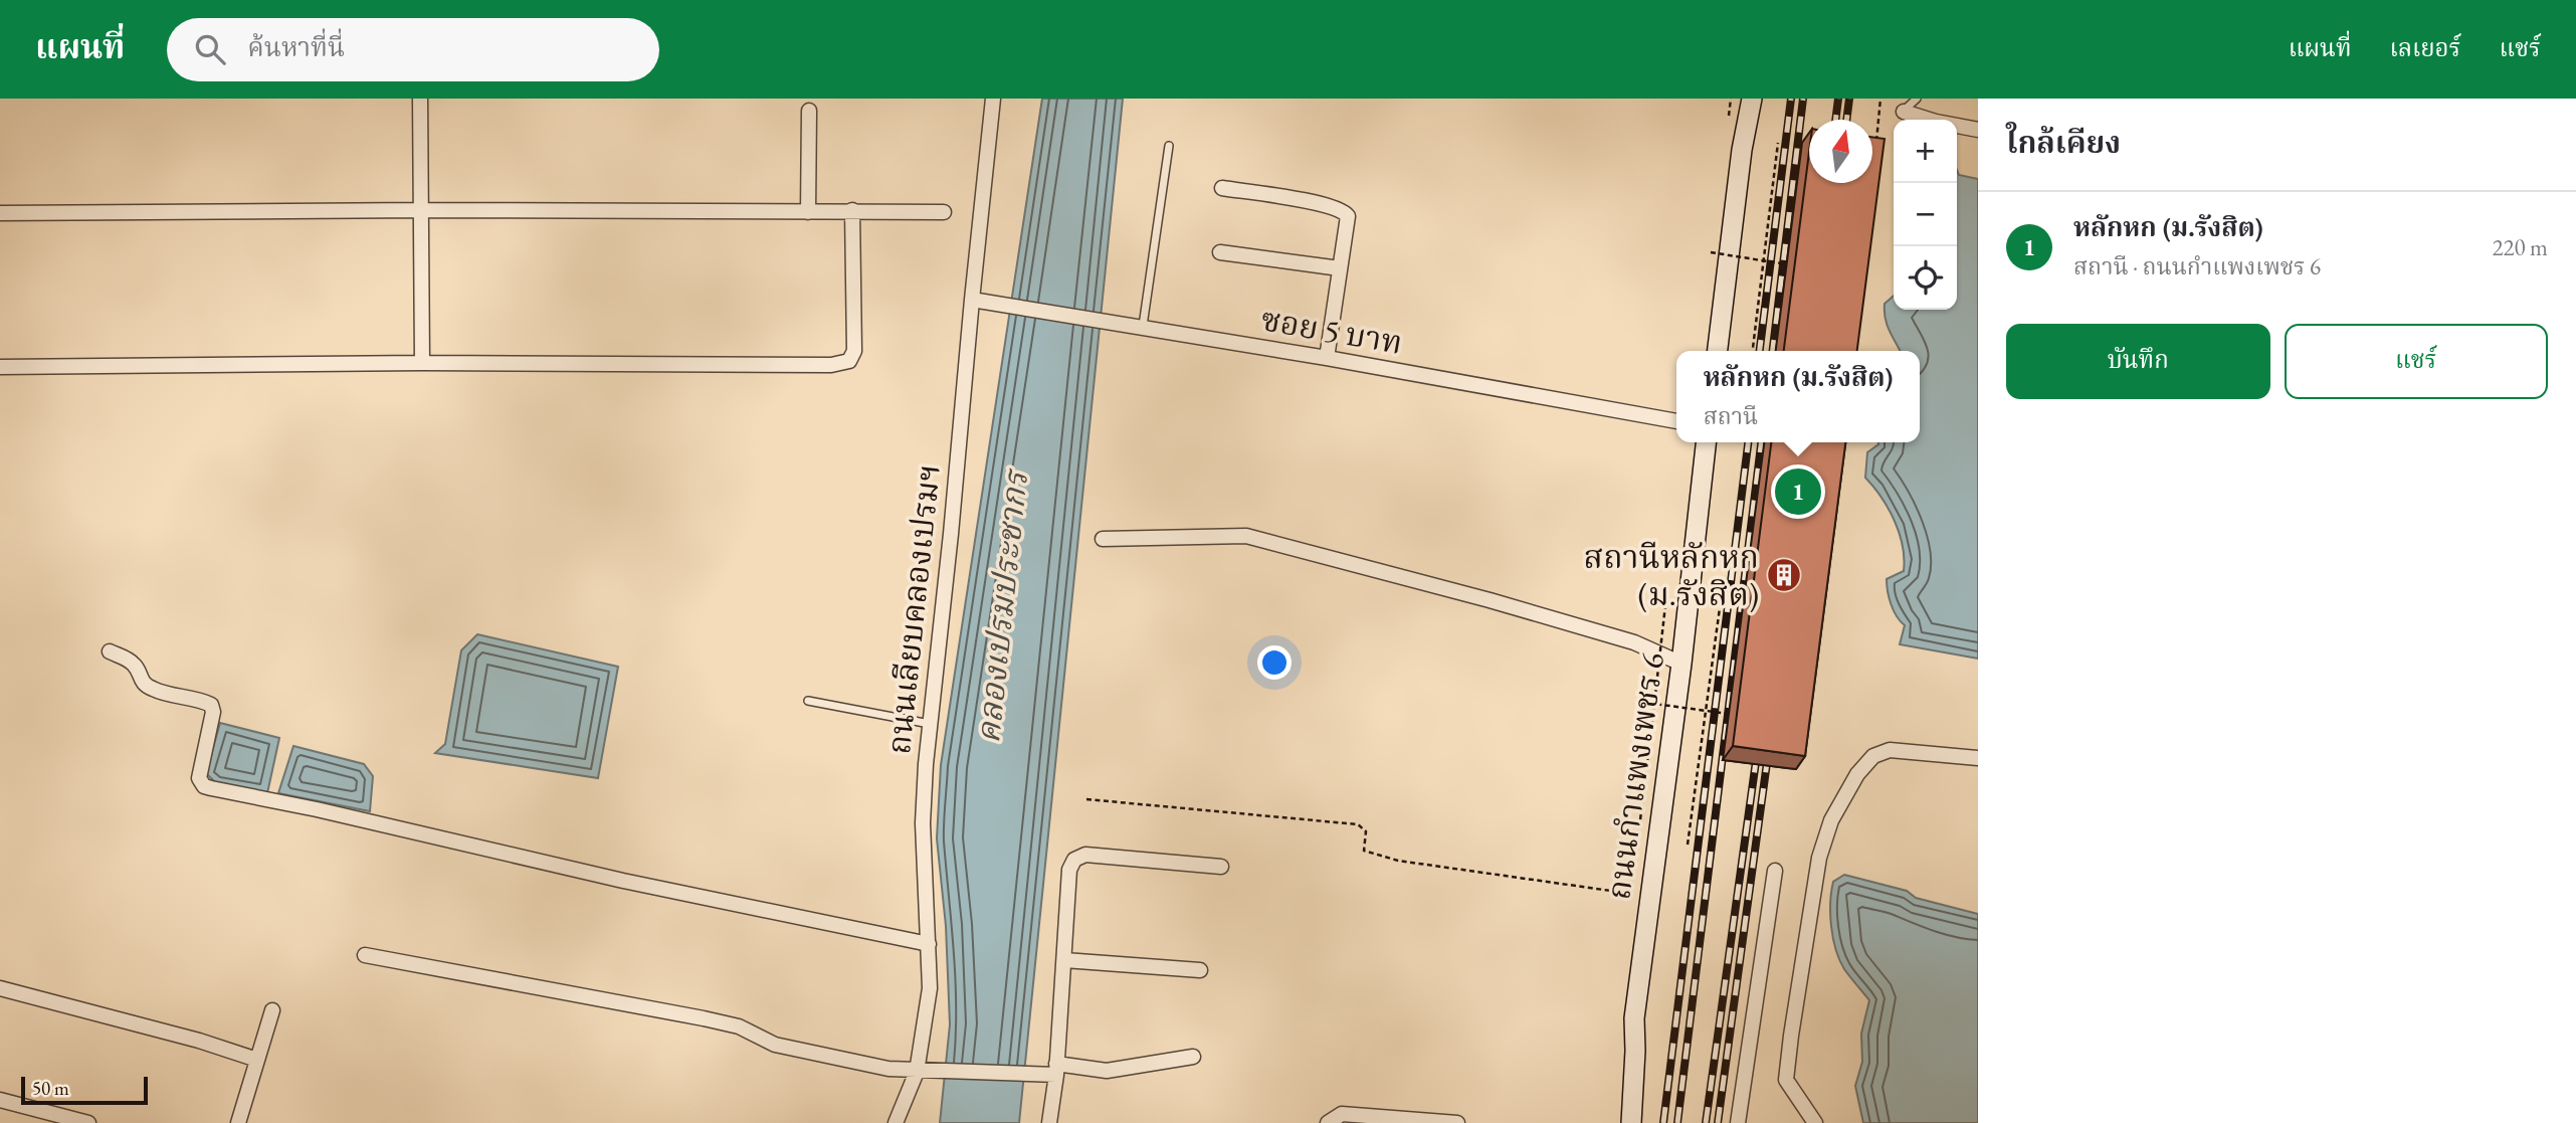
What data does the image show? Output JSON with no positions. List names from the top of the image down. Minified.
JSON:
{"streets":{"main road":["ถนนกำแพงเพชร 6"],"street":["ซอย 5 บาท","ถนนเลียบคลองเปรมฯ"]},"crossings":[["ซอย 5 บาท","ถนนเลียบคลองเปรมฯ"]],"water":["คลองเปรมประชากร"],"places":{"building":["สถานีหลักหก (ม.รังสิต)"]},"scale_bar":"50 m","north":"top","page":{"header":"แผนที่","search":"ค้นหาที่นี่","nav":["แผนที่","เลเยอร์","แชร์"],"heading":"ใกล้เคียง","map_buttons":["+","−"],"list":[{"mark":"1","name":"หลักหก (ม.รังสิต)","note":"สถานี · ถนนกำแพงเพชร 6","value":"220 m"}],"buttons":["บันทึก","แชร์"],"popup":["หลักหก (ม.รังสิต)","สถานี"],"pins":"1","scale":"50 m"}}
